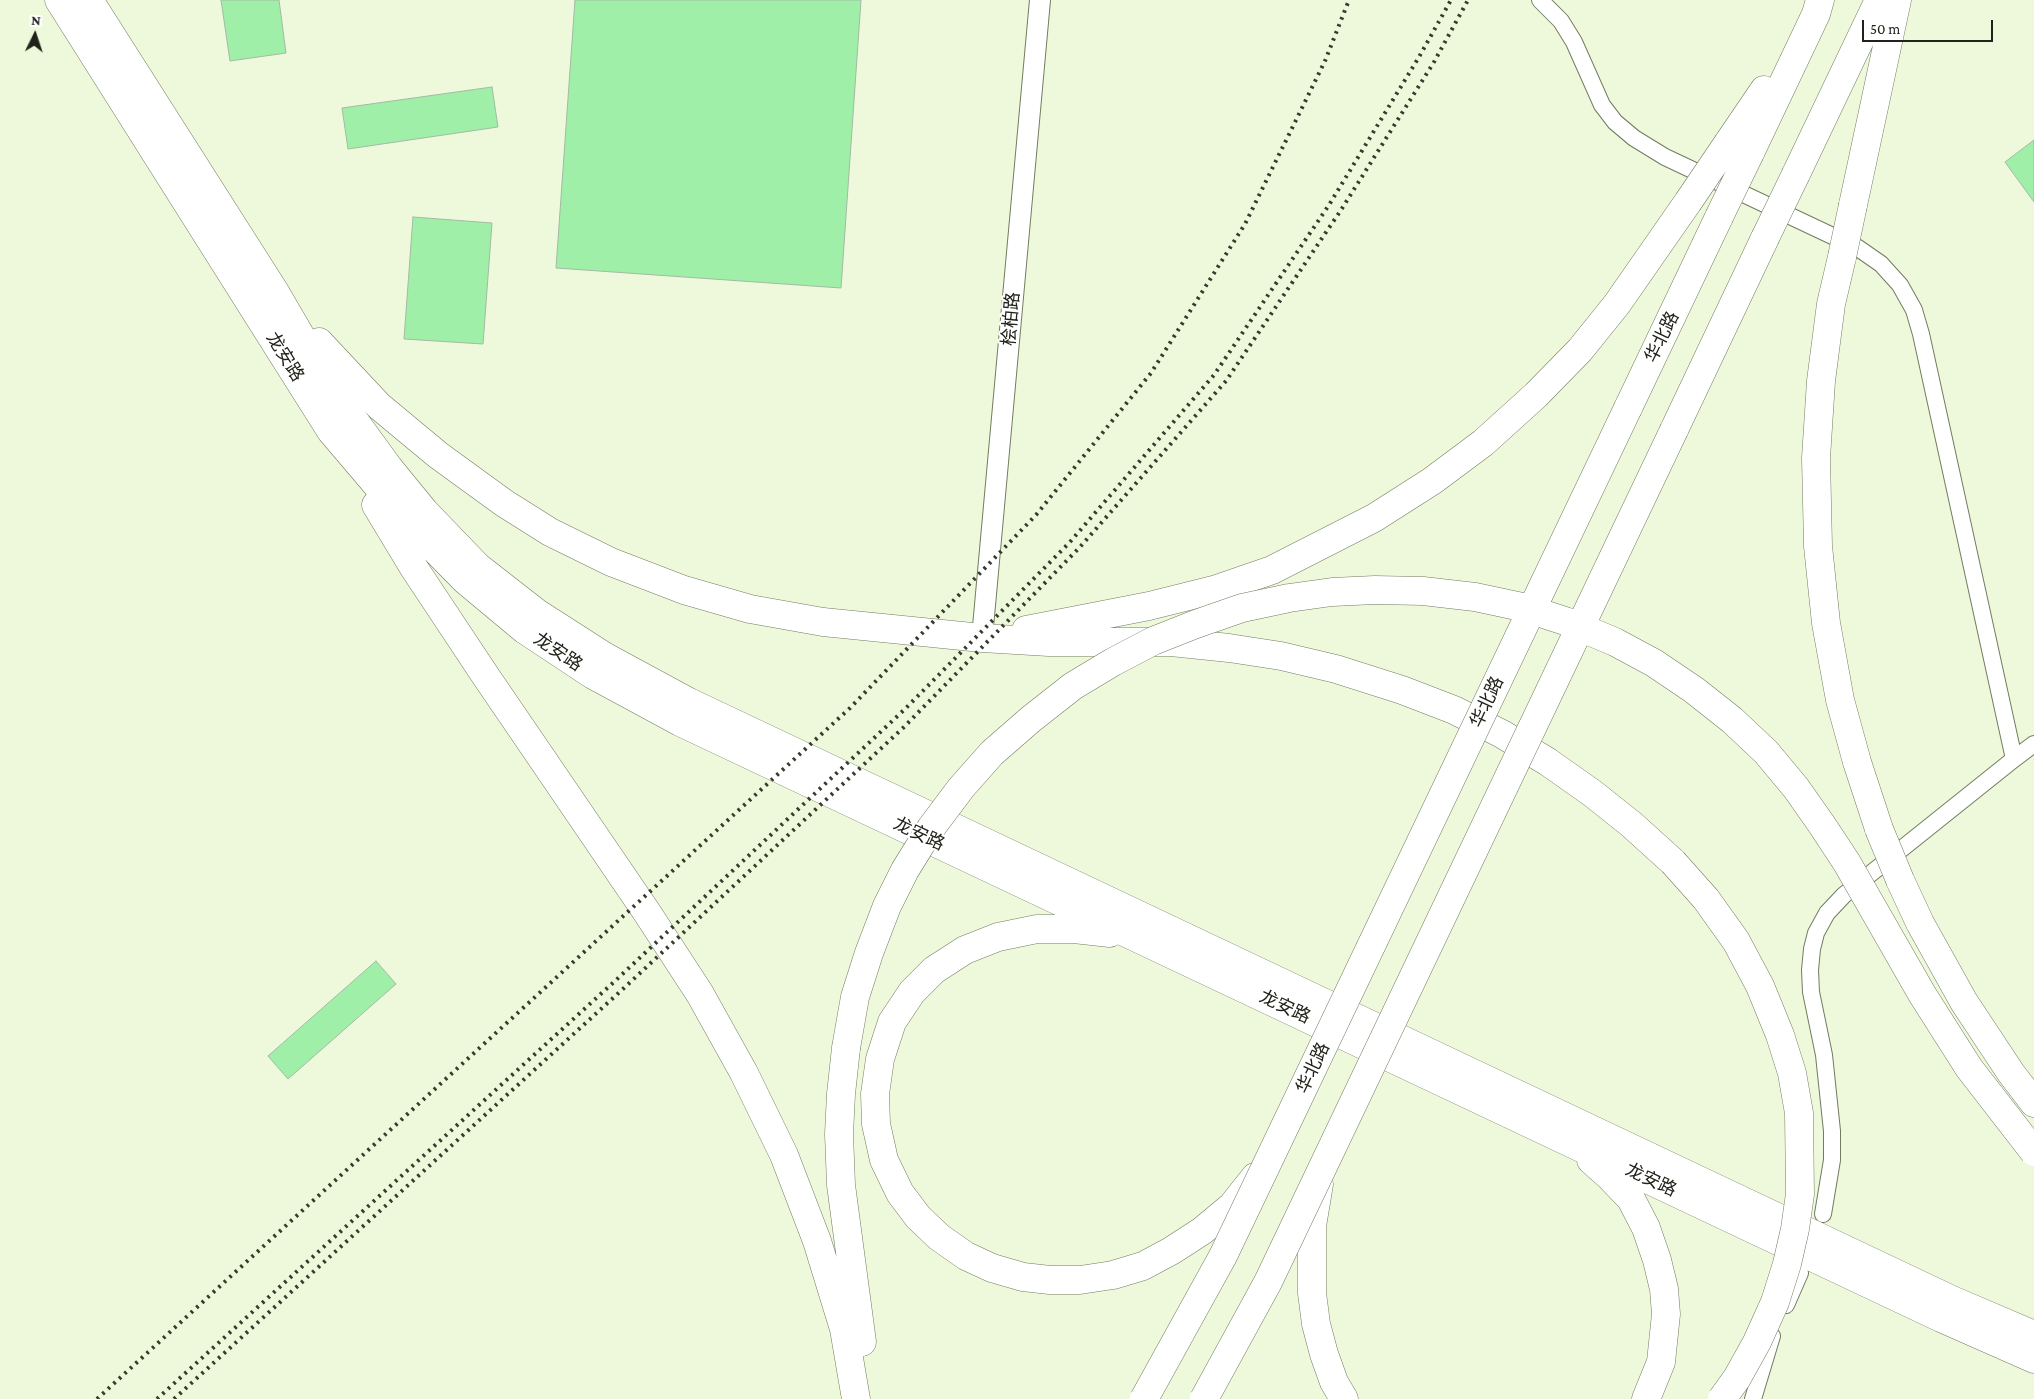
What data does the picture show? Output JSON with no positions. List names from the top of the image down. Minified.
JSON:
{"streets":{"highway":["华北路","龙安路"],"street":["桧柏路"]},"scale_bar":"50 m","north":"top"}
